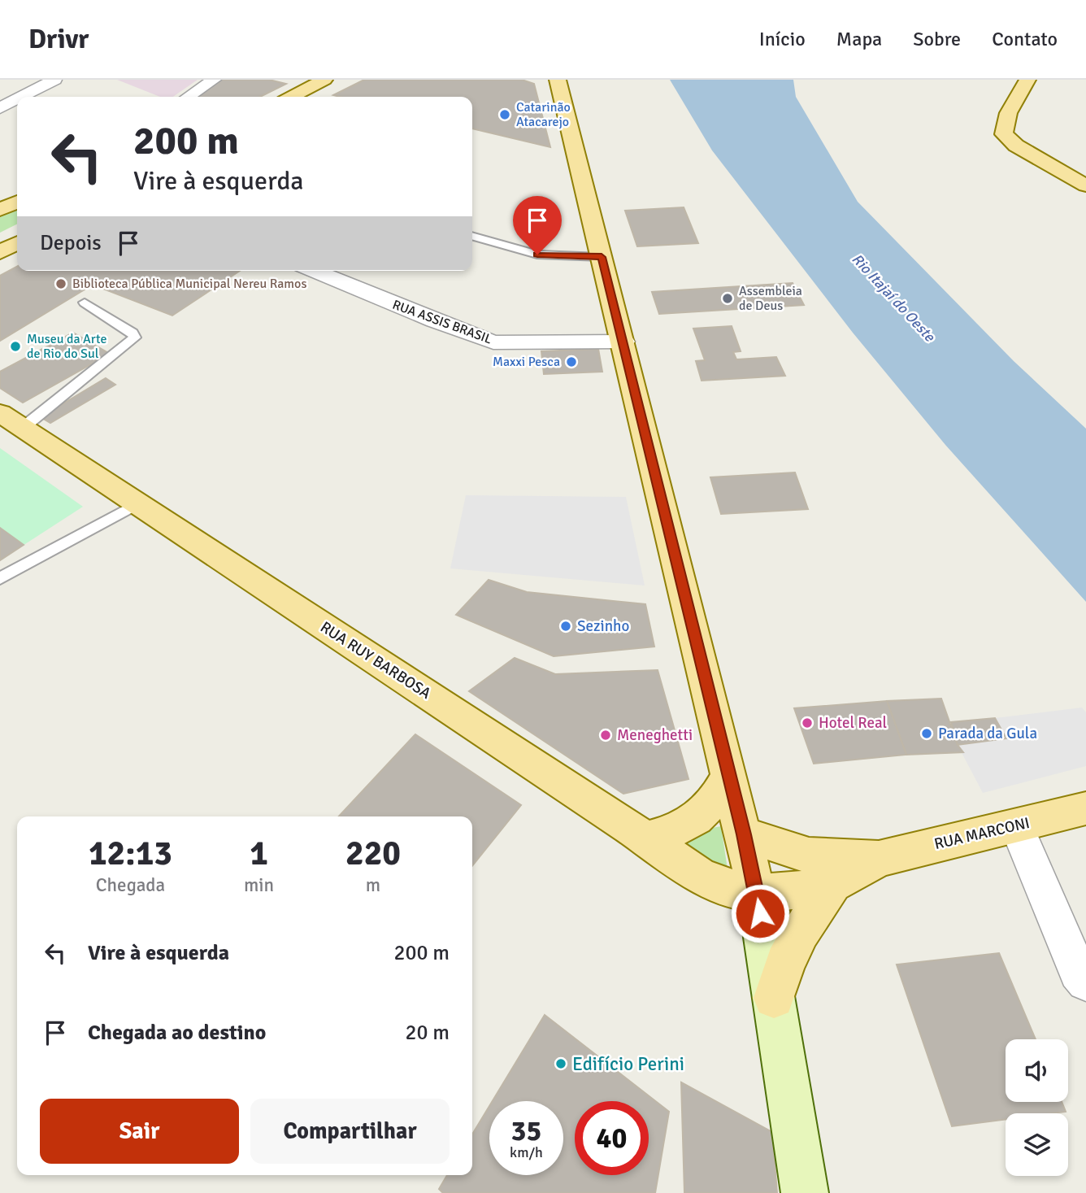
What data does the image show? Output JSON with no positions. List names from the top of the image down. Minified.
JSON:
{"streets":{"main road":["RUA RUY BARBOSA","RUA MARCONI"],"street":["RUA ASSIS BRASIL"]},"crossings":[["RUA RUY BARBOSA","RUA MARCONI"]],"water":["Rio Itajaí do Oeste"],"places":["Catarinão Atacarejo","Biblioteca Pública Municipal Nereu Ramos","Assembleia de Deus","Museu da Arte de Rio do Sul","Maxxi Pesca","Sezinho","Hotel Real","Parada da Gula","Meneghetti","Edifício Perini"],"page":{"header":"Drivr","nav":["Início","Mapa","Sobre","Contato"],"turn":["200 m","Vire à esquerda"],"then":"Depois","eta":["12:13","Chegada","1","min","220","m"],"list":[{"name":"Vire à esquerda","value":"200 m"},{"name":"Chegada ao destino","value":"20 m"}],"buttons":["Sair","Compartilhar"],"speed":"35 km/h","limit":"40"}}
